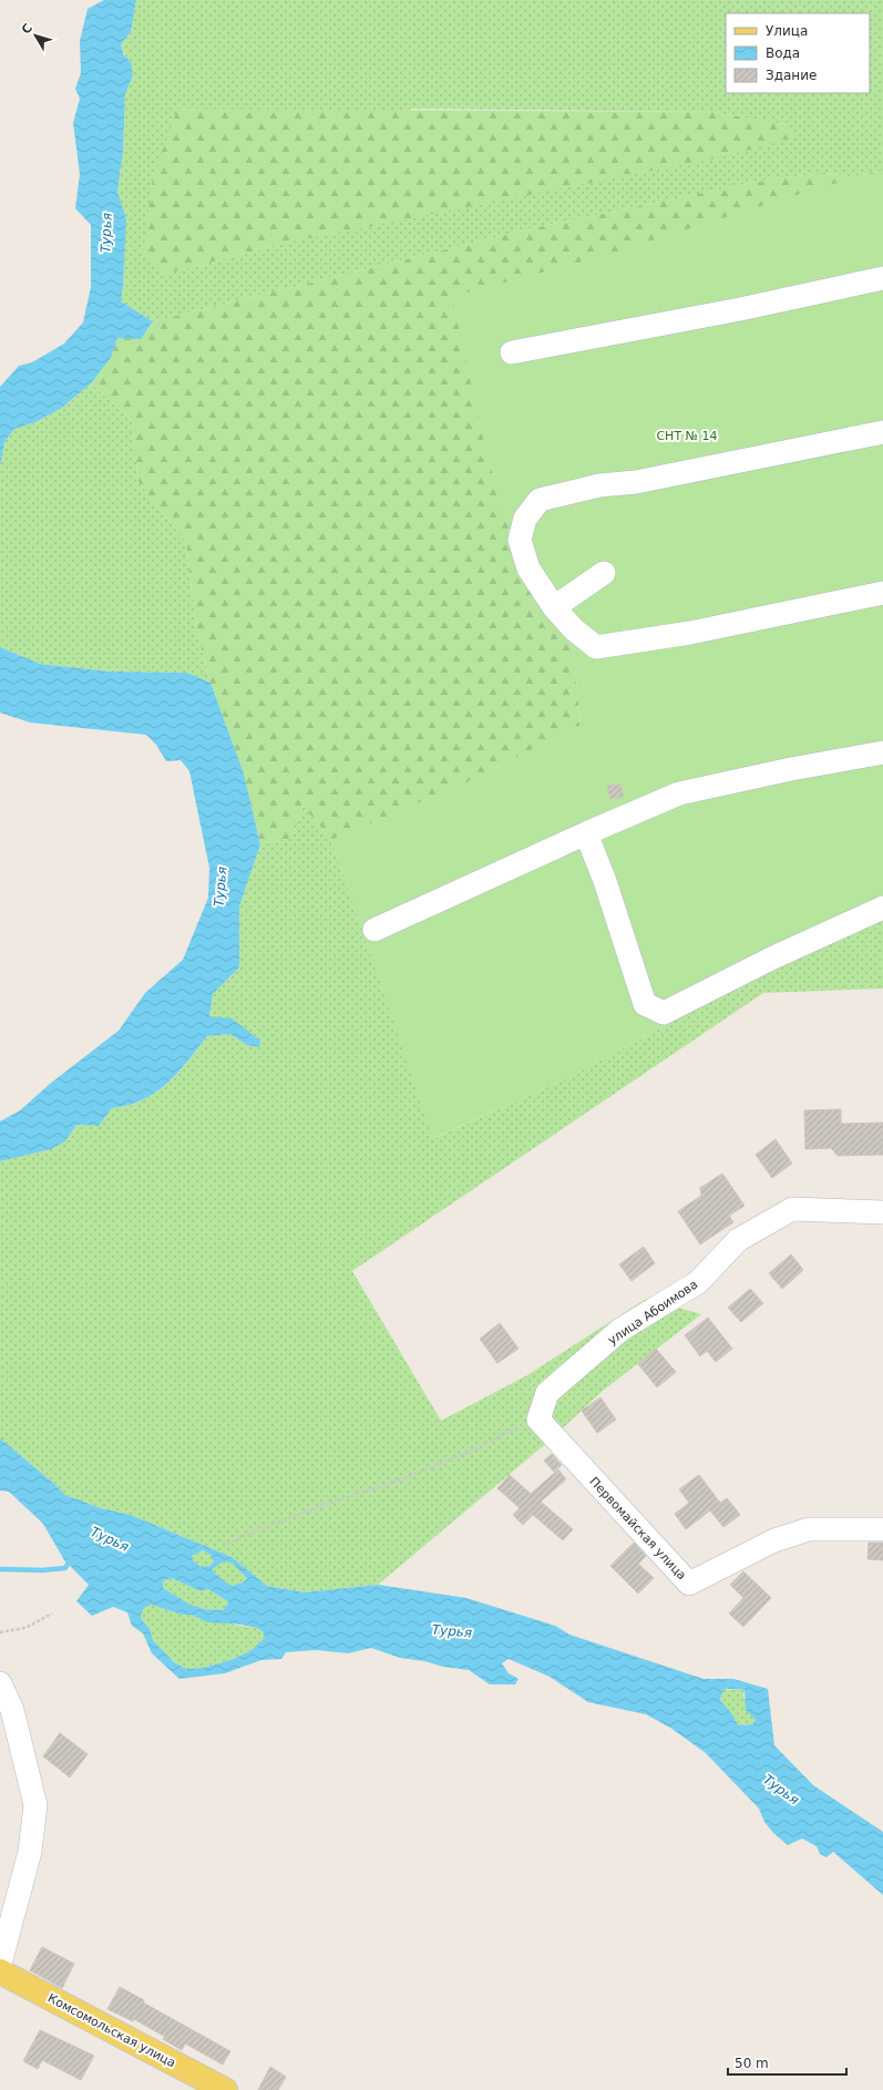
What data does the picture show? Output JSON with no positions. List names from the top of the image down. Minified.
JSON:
{"streets":{"main road":["Комсомольская улица"],"street":["улица Абоимова","Первомайская улица"]},"crossings":[["улица Абоимова","Первомайская улица"]],"water":["Турья"],"parks":["СНТ № 14"],"legend":["Улица","Вода","Здание"],"scale_bar":"50 m","north":"top left"}
